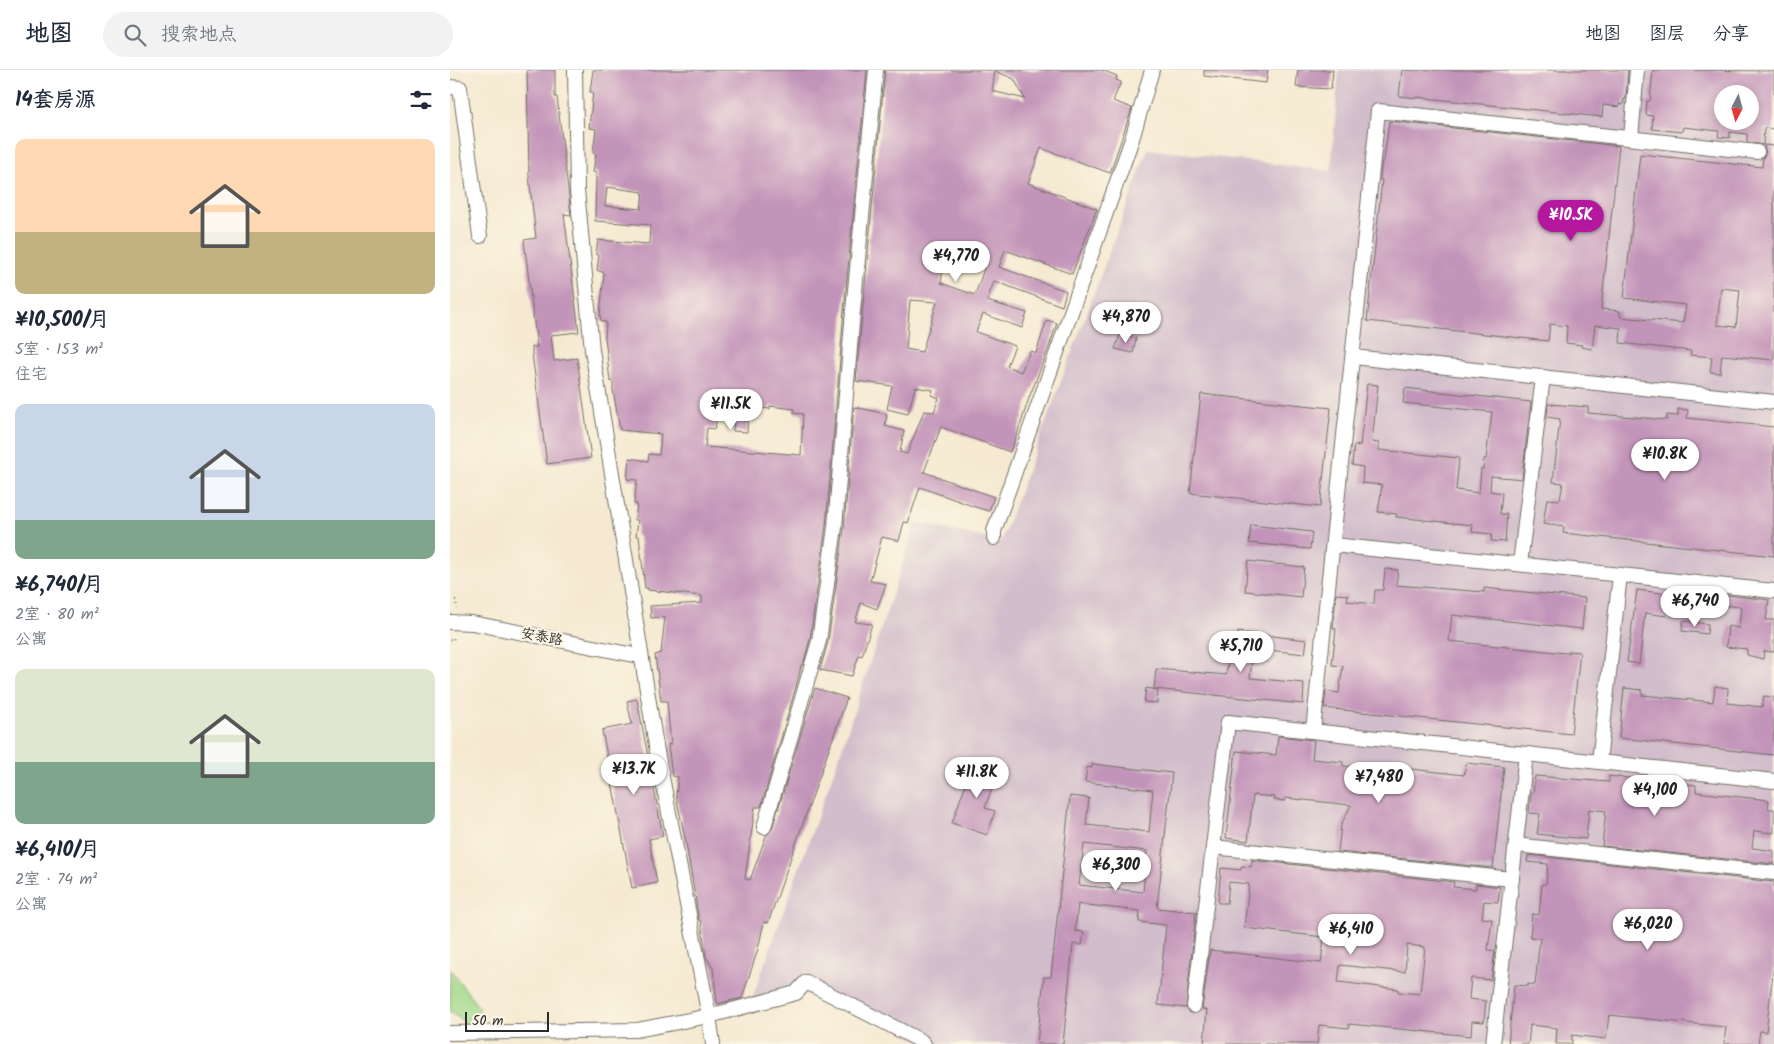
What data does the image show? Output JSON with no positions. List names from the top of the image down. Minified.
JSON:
{"streets":{"street":["安泰路"]},"scale_bar":"50 m","north":"bottom","page":{"header":"地图","search":"搜索地点","nav":["地图","图层","分享"],"heading":"14套房源","list":[{"name":"¥10,500/月","note":"5室 · 153 m² · 住宅"},{"name":"¥6,740/月","note":"2室 · 80 m² · 公寓"},{"name":"¥6,410/月","note":"2室 · 74 m² · 公寓"}],"price":["¥10.5K","¥4,770","¥4,870","¥11.5K","¥10.8K","¥6,740","¥5,710","¥13.7K","¥11.8K","¥7,480","¥4,100","¥6,300","¥6,020","¥6,410"],"scale":"50 m"}}
